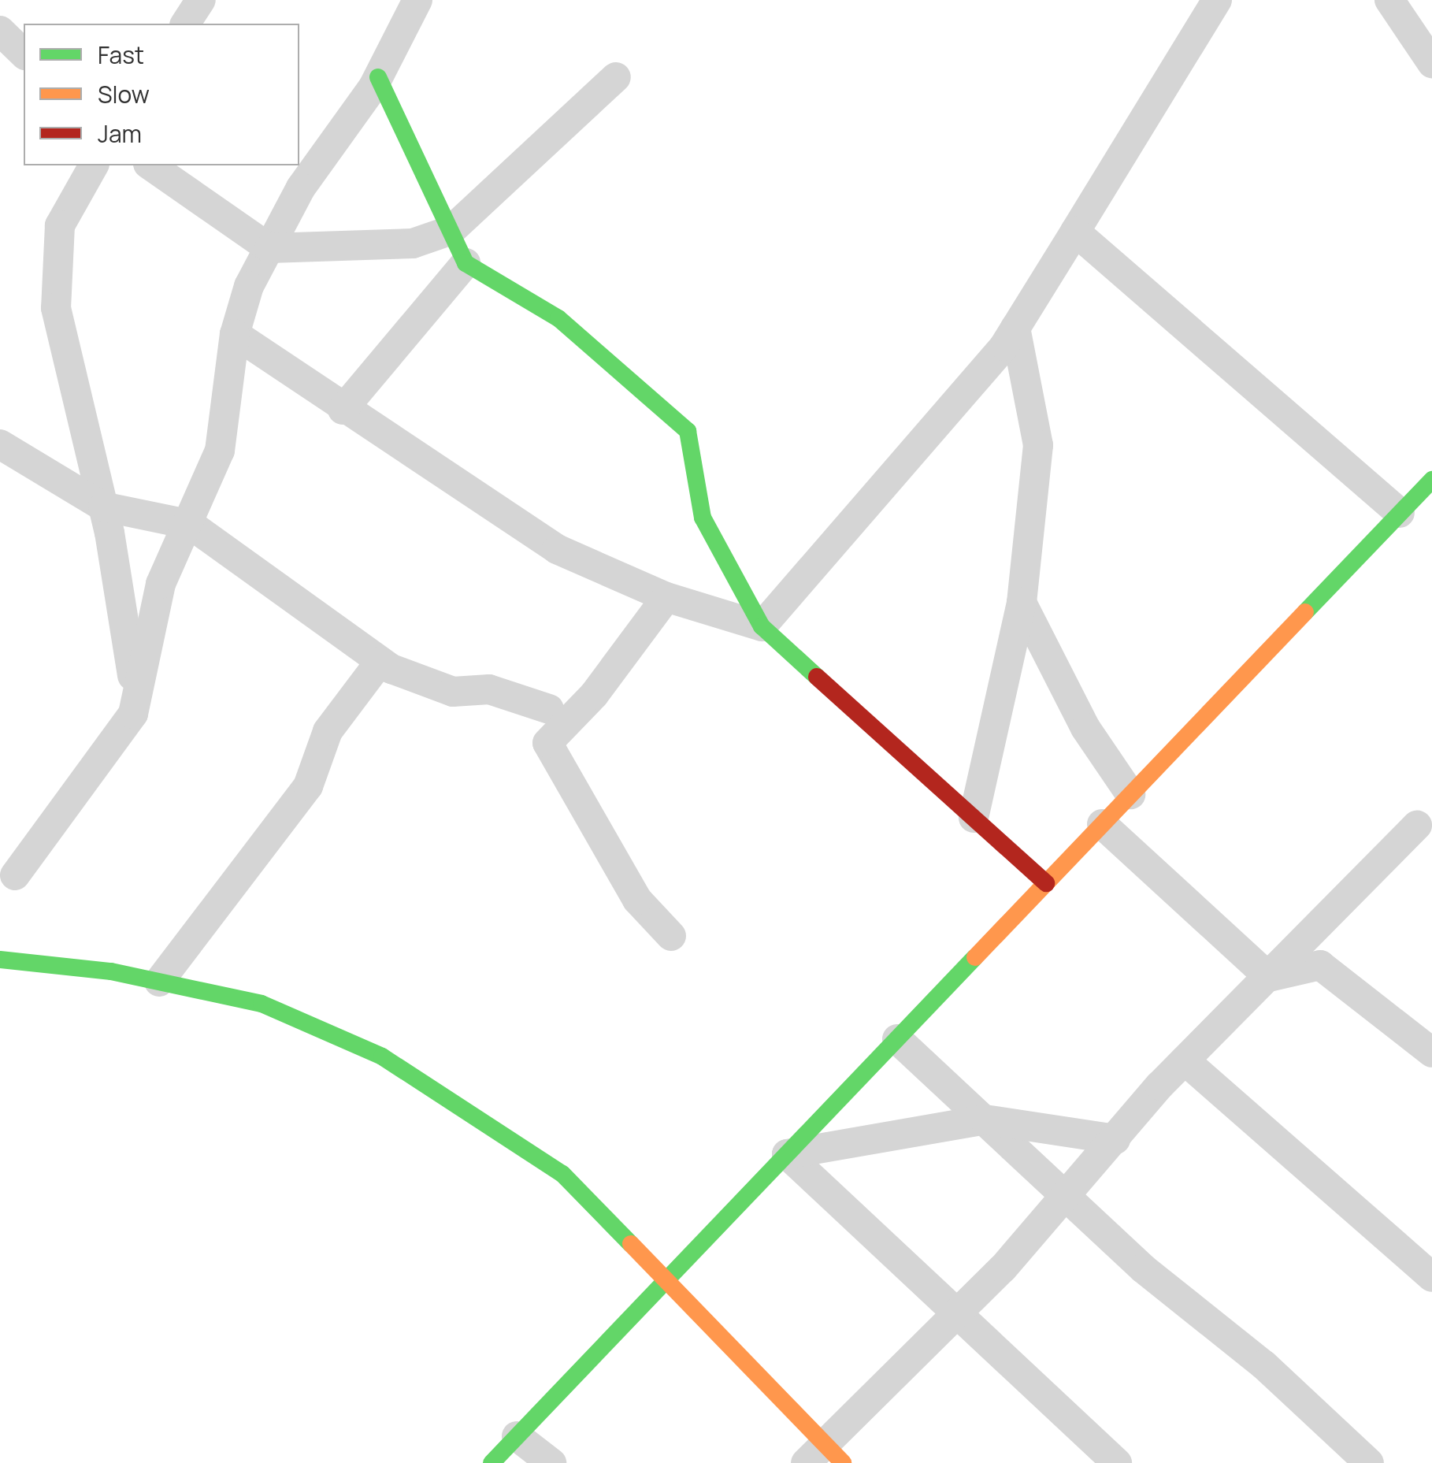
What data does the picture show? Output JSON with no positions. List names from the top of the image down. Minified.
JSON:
{"legend":["Fast","Slow","Jam"]}
